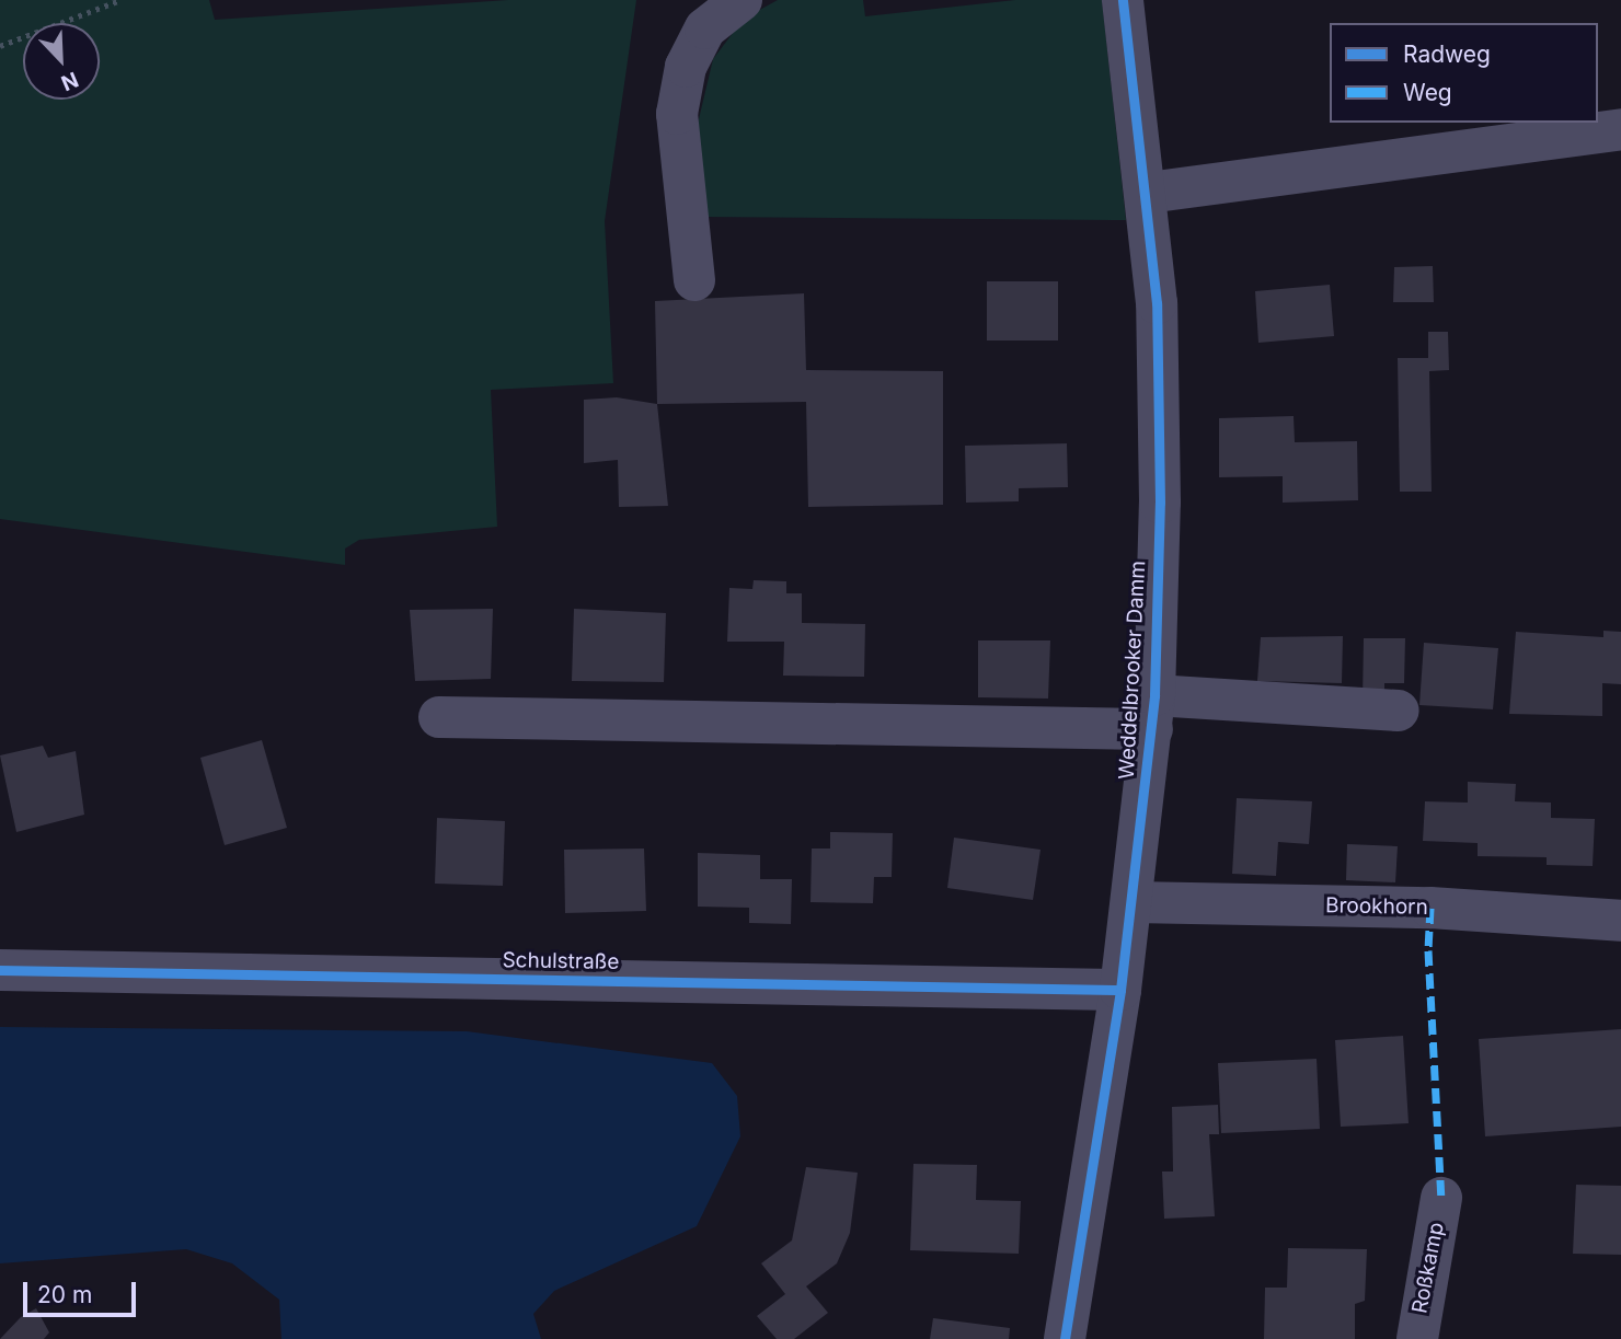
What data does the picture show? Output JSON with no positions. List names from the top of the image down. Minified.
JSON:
{"streets":{"street":["Weddelbrooker Damm","Brookhorn","Schulstraße","Roßkamp"]},"crossings":[["Weddelbrooker Damm","Brookhorn"],["Weddelbrooker Damm","Schulstraße"]],"legend":["Radweg","Weg"],"scale_bar":"20 m","north":"bottom right"}
